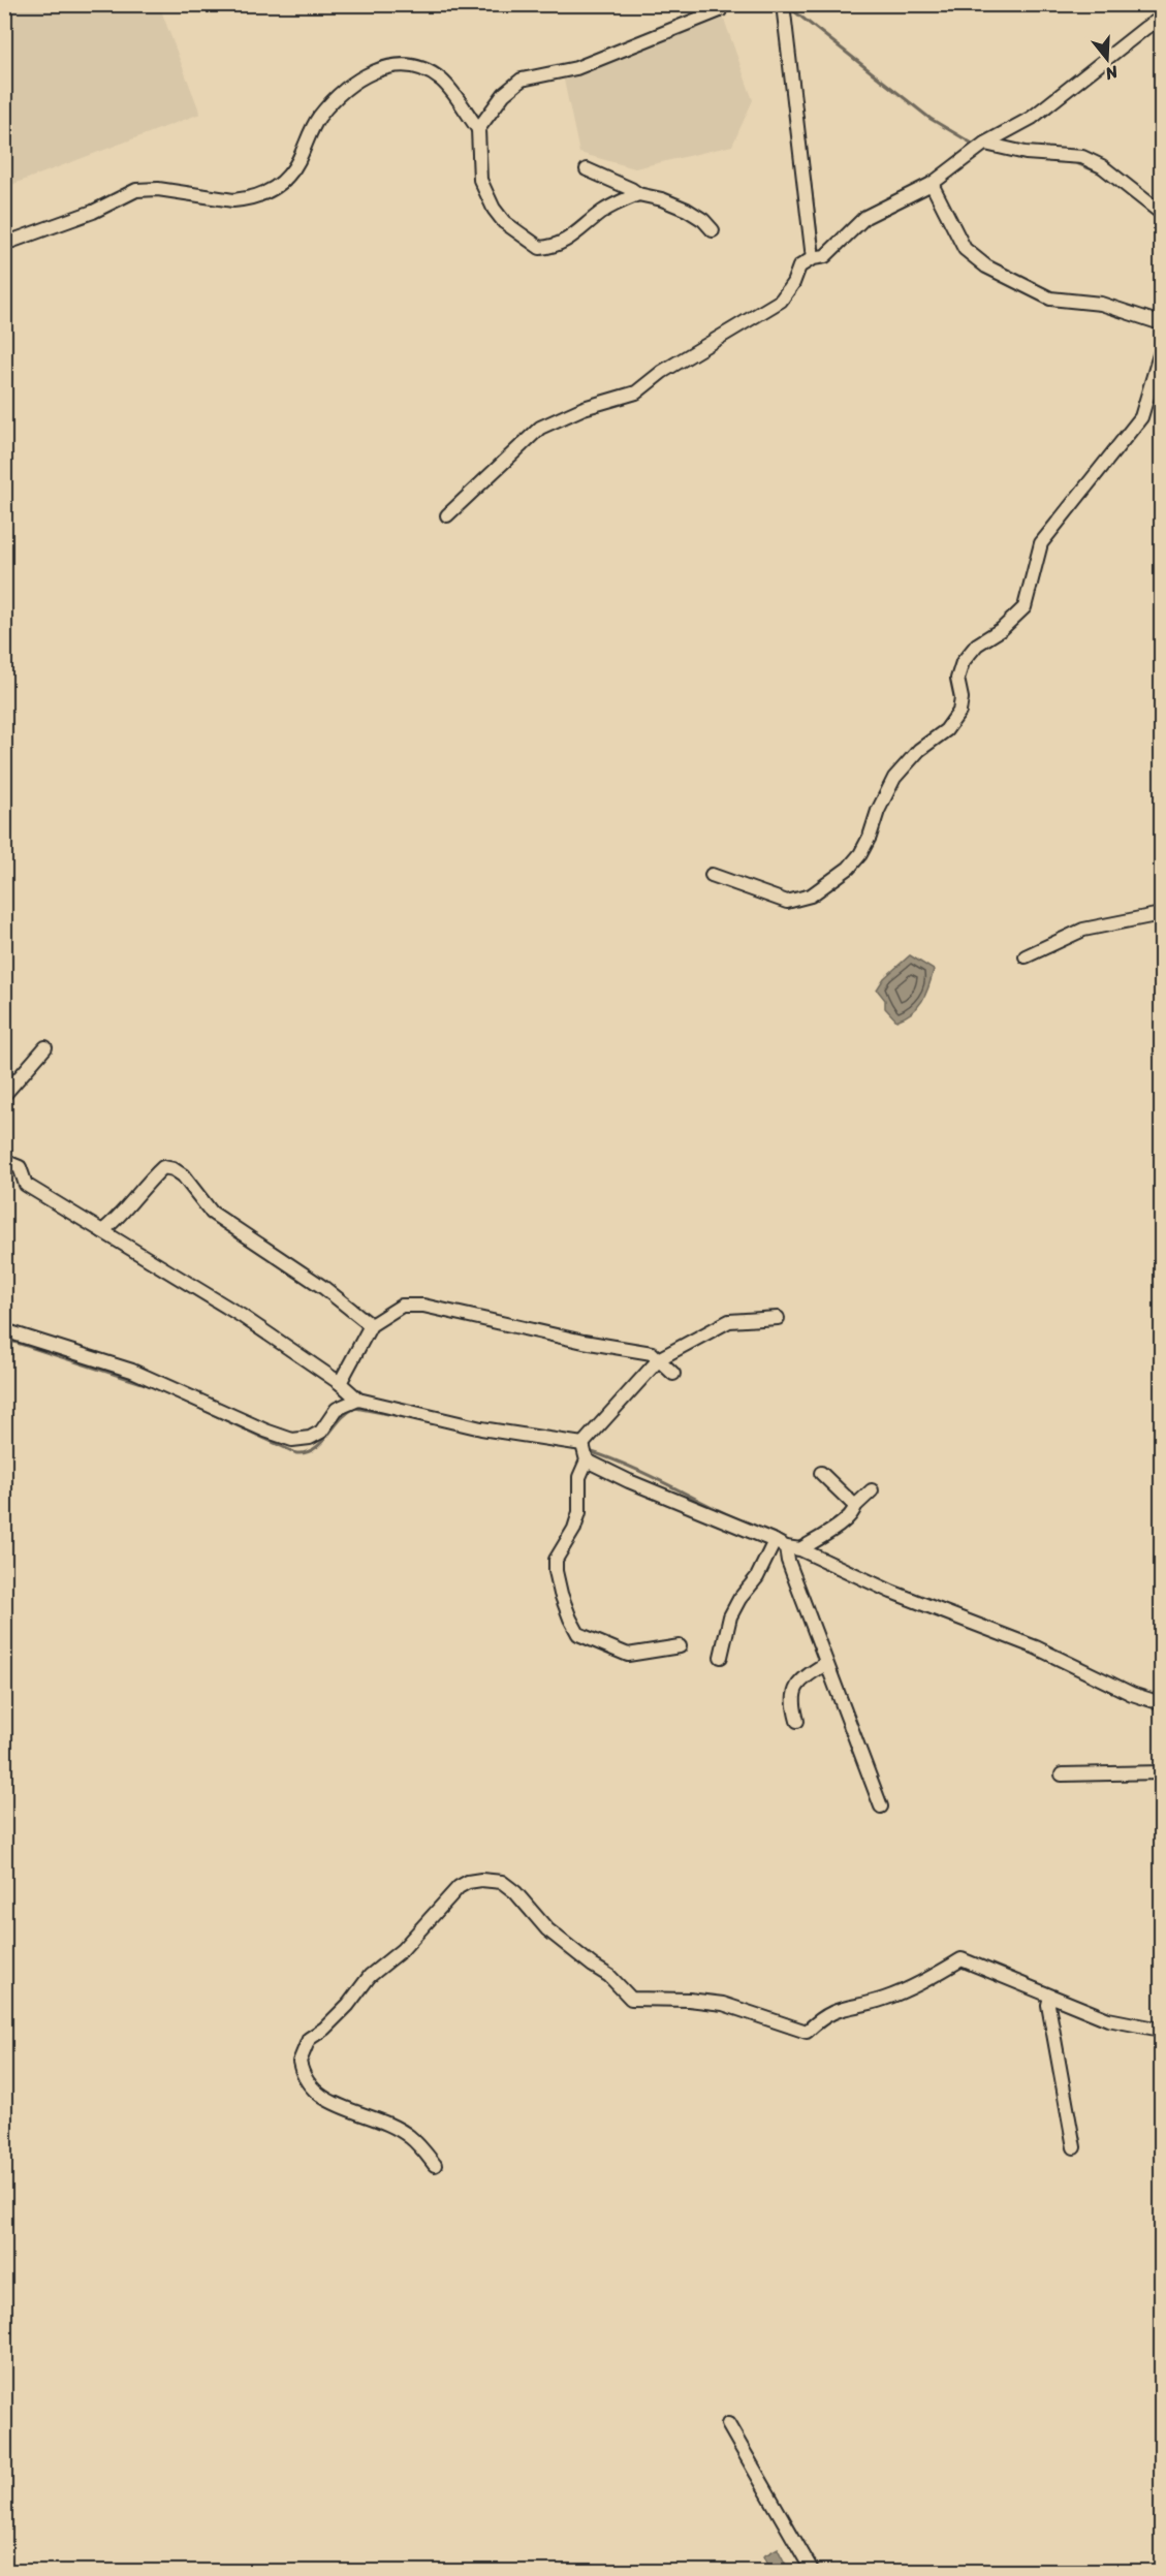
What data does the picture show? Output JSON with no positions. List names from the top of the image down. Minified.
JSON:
{"north":"bottom"}
